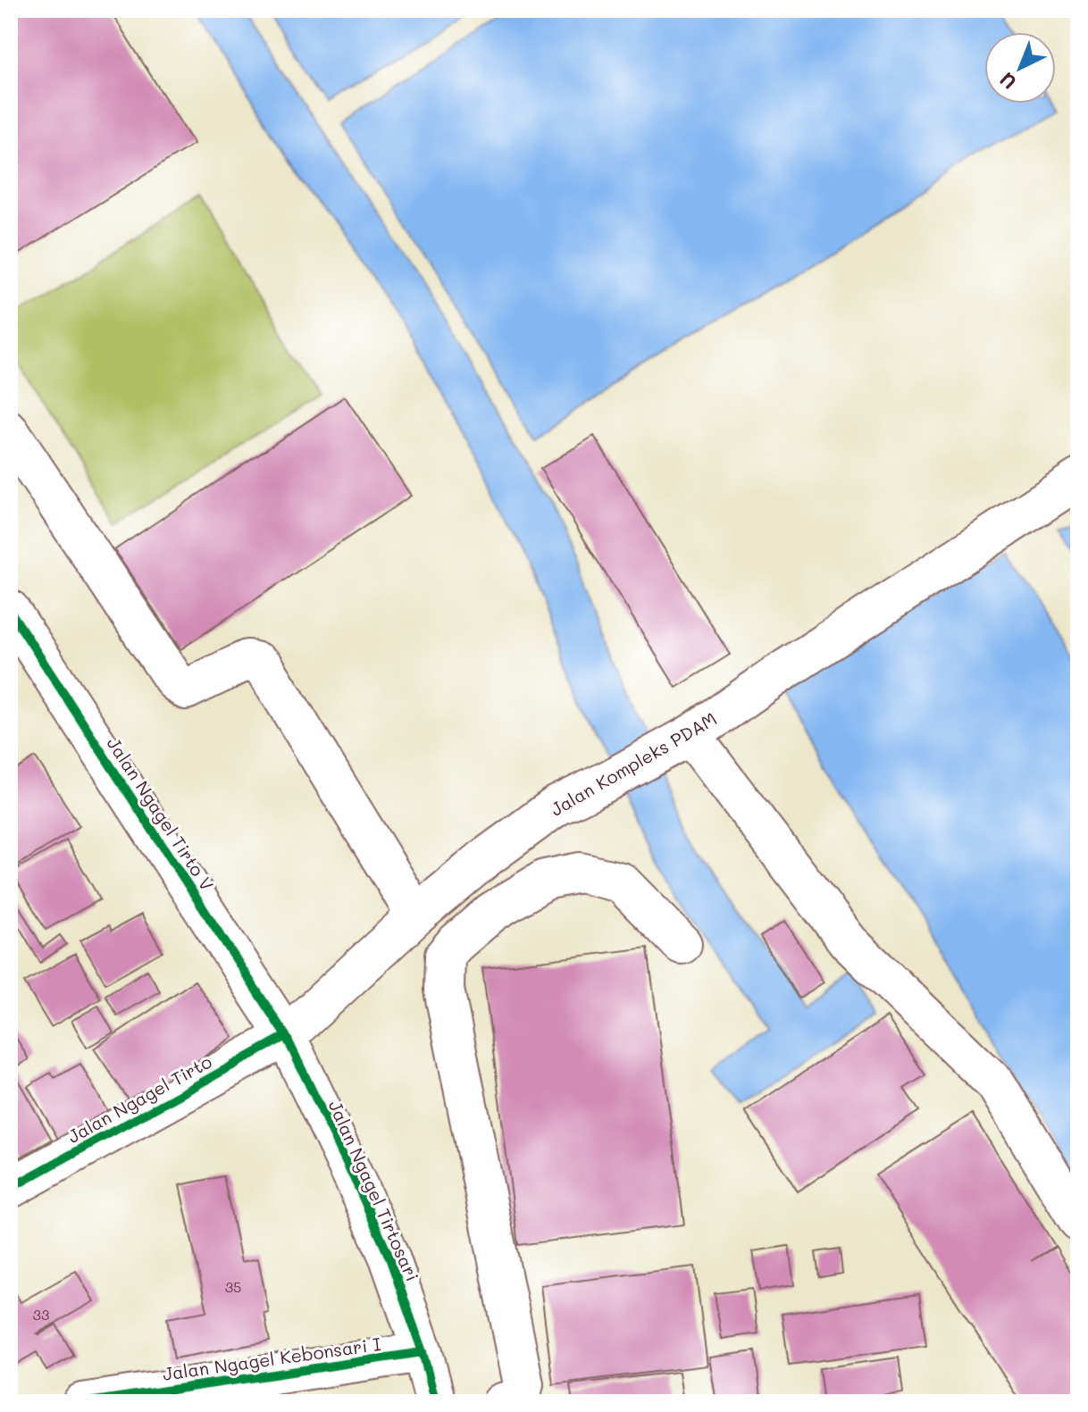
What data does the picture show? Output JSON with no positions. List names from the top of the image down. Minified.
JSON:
{"streets":{"street":["Jalan Kompleks PDAM","Jalan Ngagel Tirto V","Jalan Ngagel Tirto","Jalan Ngagel Tirtosari","Jalan Ngagel Kebonsari I"]},"crossings":[["Jalan Kompleks PDAM","Jalan Ngagel Tirto V"],["Jalan Kompleks PDAM","Jalan Ngagel Tirto"],["Jalan Kompleks PDAM","Jalan Ngagel Tirtosari"],["Jalan Ngagel Tirto V","Jalan Ngagel Tirto"],["Jalan Ngagel Tirto V","Jalan Ngagel Tirtosari"],["Jalan Ngagel Tirto","Jalan Ngagel Tirtosari"],["Jalan Ngagel Tirtosari","Jalan Ngagel Kebonsari I"]],"house_numbers":["35","33"],"north":"bottom left"}
